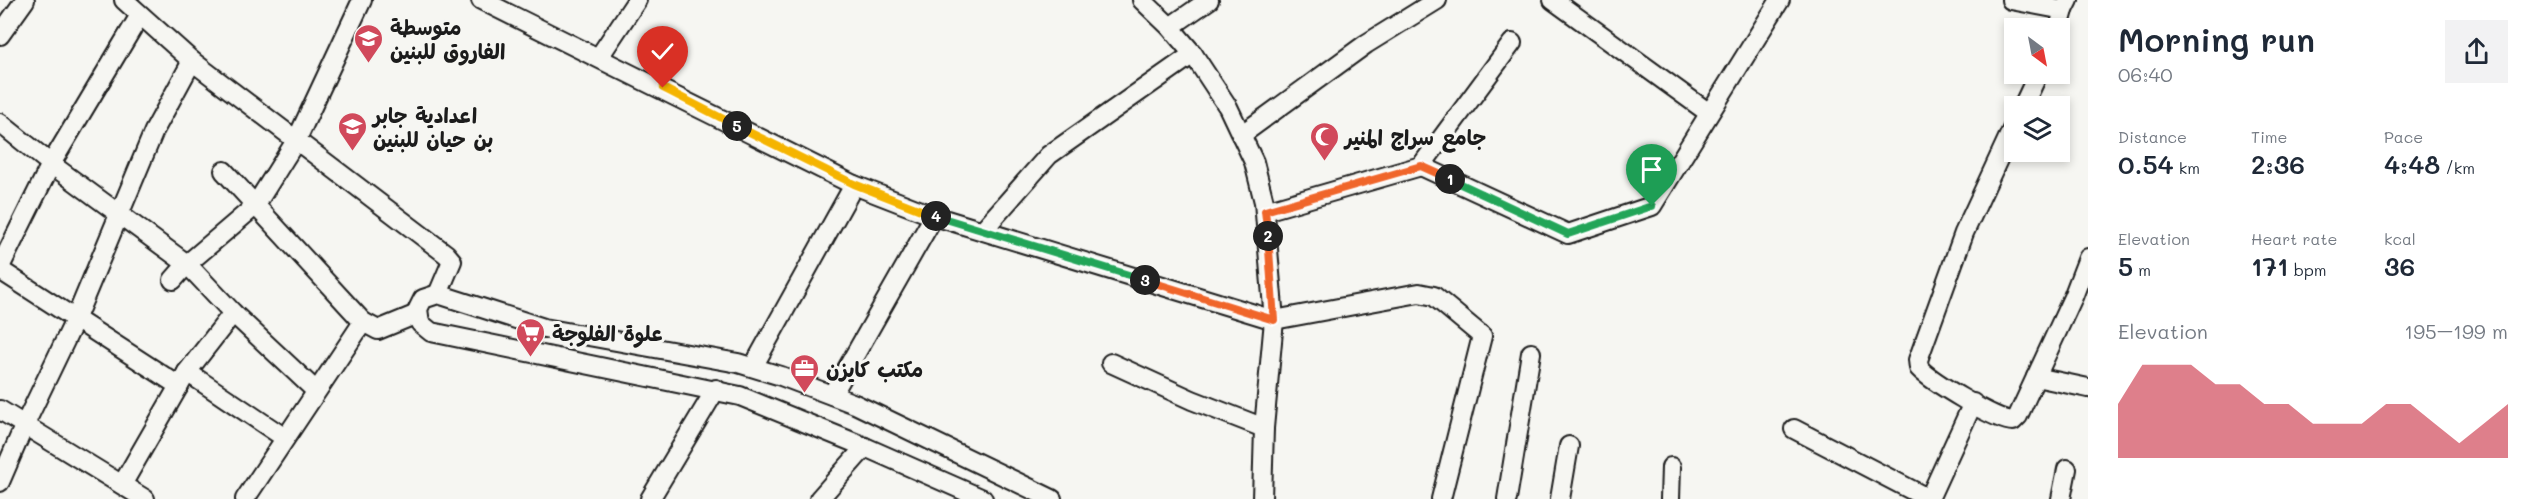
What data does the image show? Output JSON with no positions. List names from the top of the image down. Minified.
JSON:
{"places":{"school or university":["متوسطة الفاروق للبنين","اعدادية جابر بن حيان للبنين"],"mosque":["جامع سراج المنير"],"supermarket":["علوة الفلوجة"],"office":["مكتب كايزن"]},"north":"bottom right","page":{"heading":["Morning run","06:40"],"stats":[["Distance","0.54 km"],["Time","2:36"],["Pace","4:48 /km"],["Elevation","5 m"],["Heart rate","171 bpm"],["kcal","36"]],"pins":["5","1","4","2","3"],"chart":["Elevation","195–199 m"]}}
